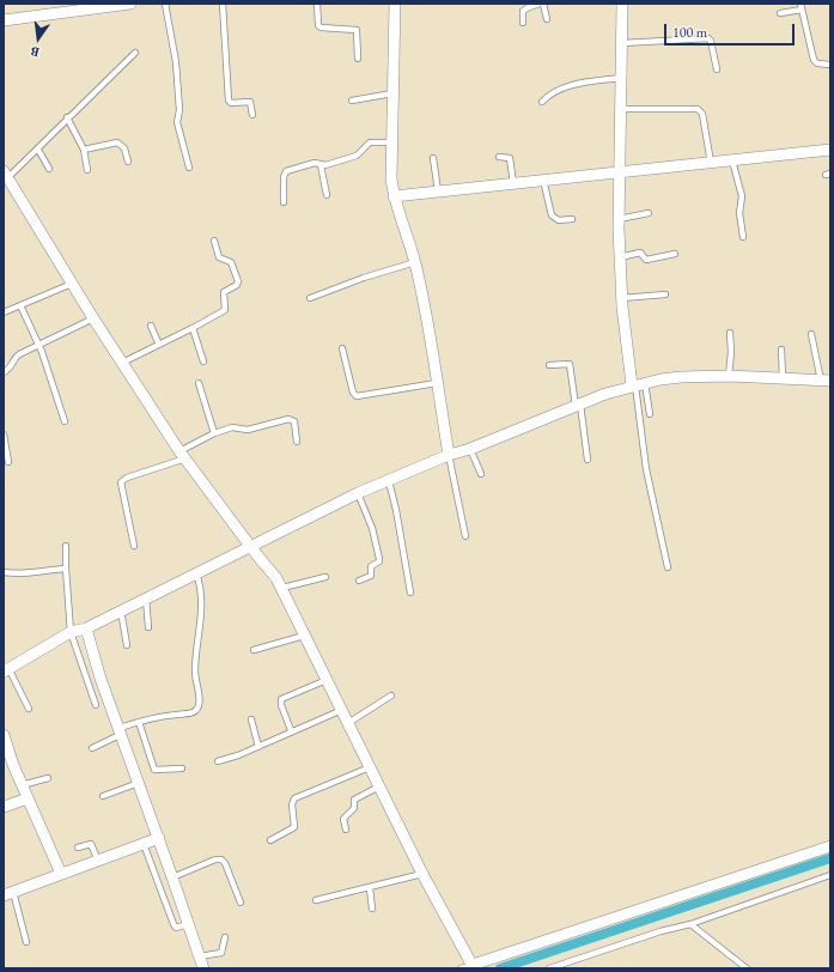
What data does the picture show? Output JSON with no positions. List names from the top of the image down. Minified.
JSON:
{"scale_bar":"100 m","north":"bottom"}
